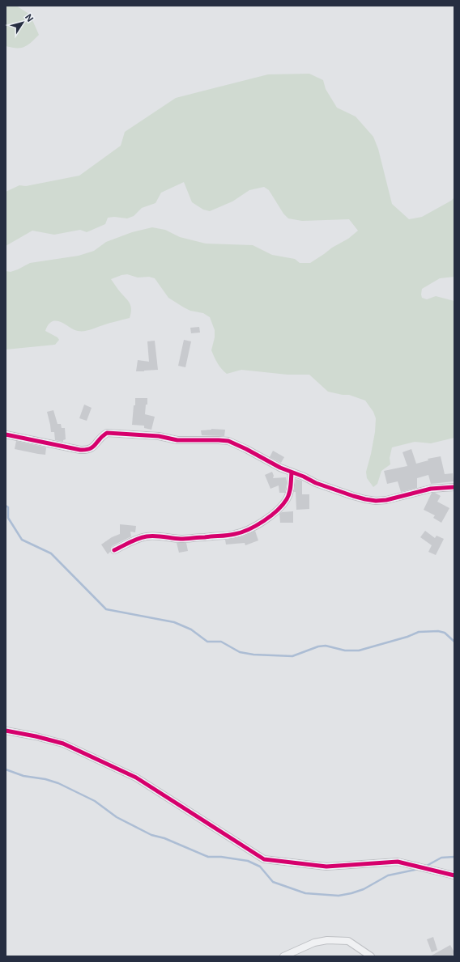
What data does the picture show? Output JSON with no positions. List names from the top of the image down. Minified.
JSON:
{"north":"top right"}
